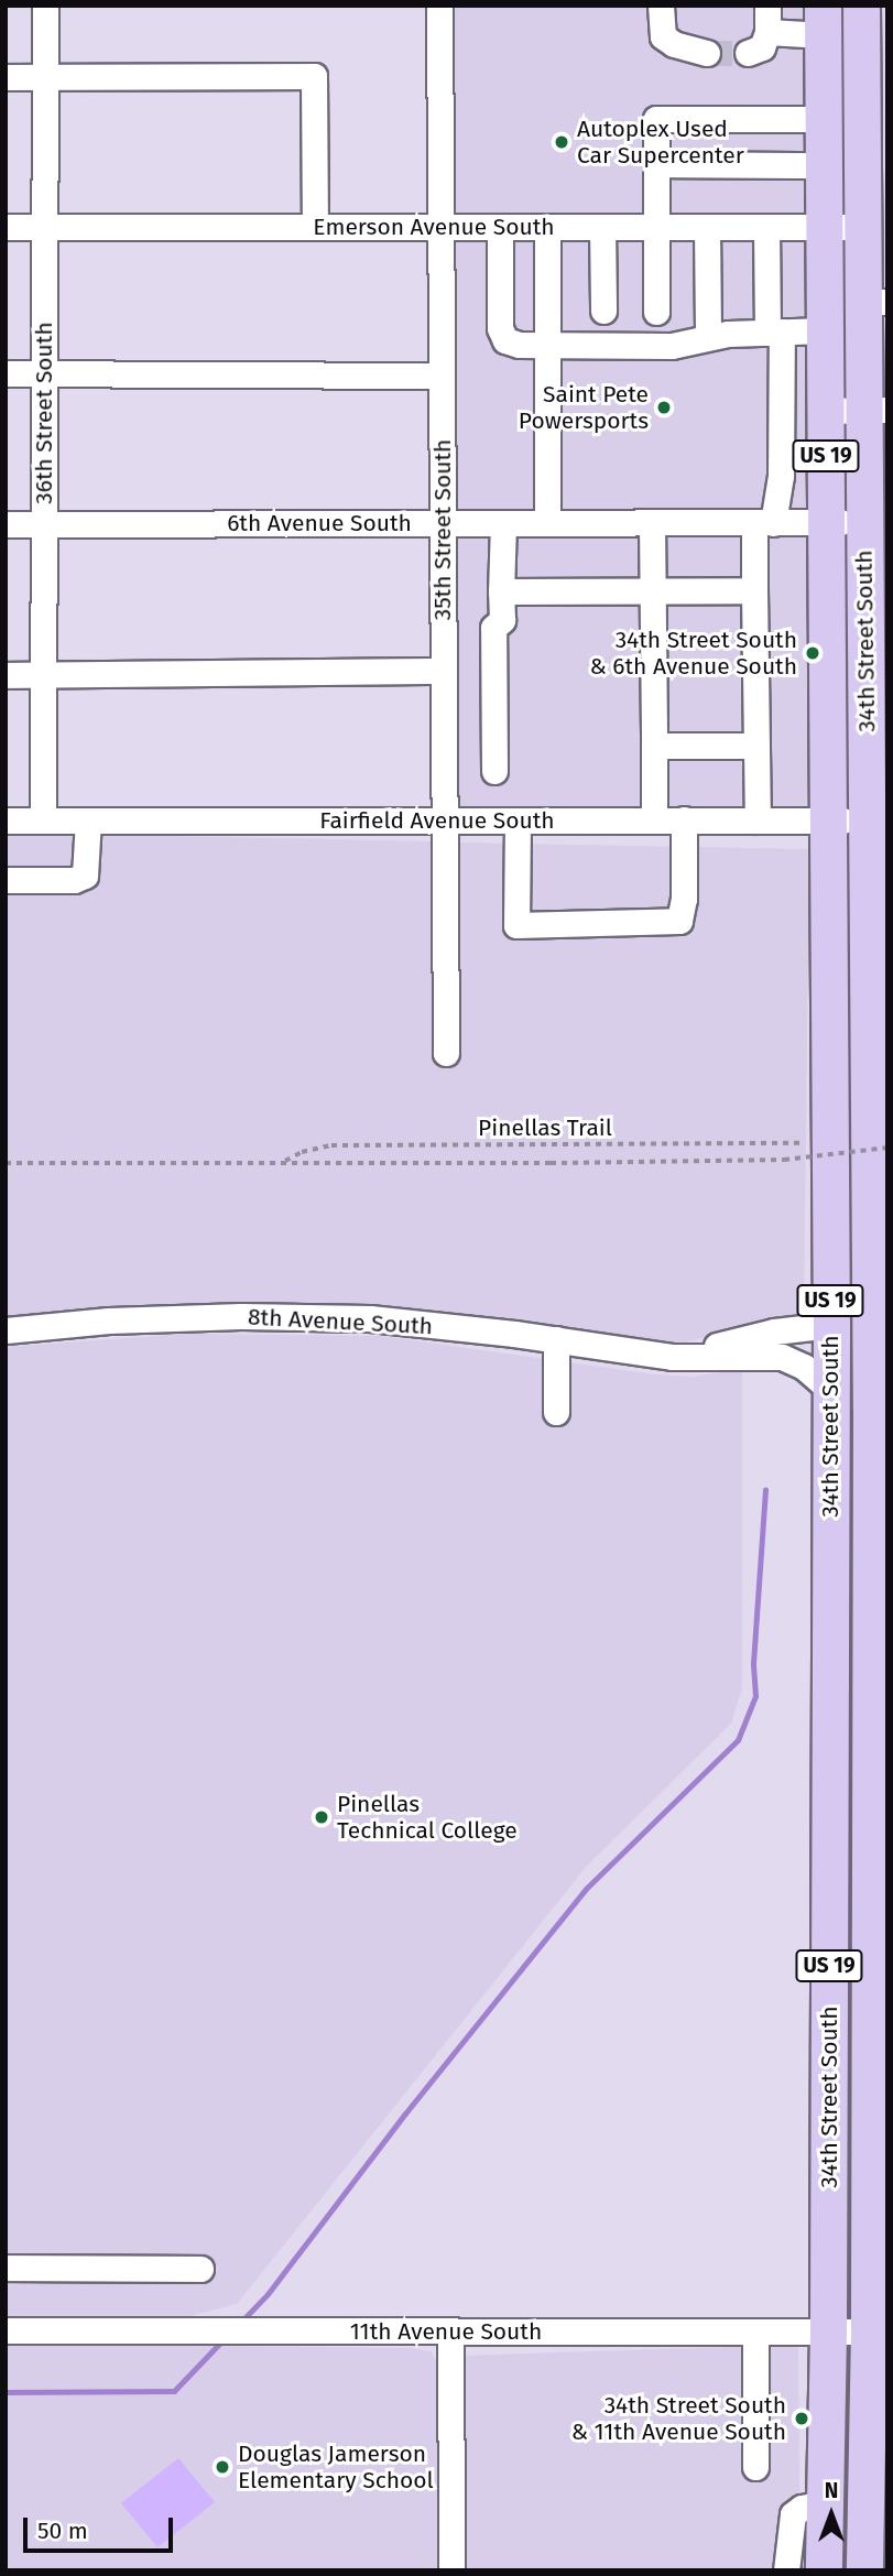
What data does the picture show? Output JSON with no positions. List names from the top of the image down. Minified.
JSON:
{"streets":{"highway":["US 19","34th Street South"],"street":["Emerson Avenue South","36th Street South","6th Avenue South","35th Street South","Fairfield Avenue South","8th Avenue South","11th Avenue South"],"path":["Pinellas Trail"]},"crossings":[["Emerson Avenue South","36th Street South"],["Emerson Avenue South","35th Street South"],["Emerson Avenue South","34th Street South"],["36th Street South","6th Avenue South"],["36th Street South","Fairfield Avenue South"],["6th Avenue South","35th Street South"],["6th Avenue South","34th Street South"],["35th Street South","Fairfield Avenue South"],["34th Street South","Fairfield Avenue South"],["34th Street South","8th Avenue South"],["34th Street South","11th Avenue South"]],"places":["Autoplex Used Car Supercenter","Saint Pete Powersports","34th Street South & 6th Avenue South","Pinellas Technical College","34th Street South & 11th Avenue South","Douglas Jamerson Elementary School"],"scale_bar":"50 m","north":"top"}
